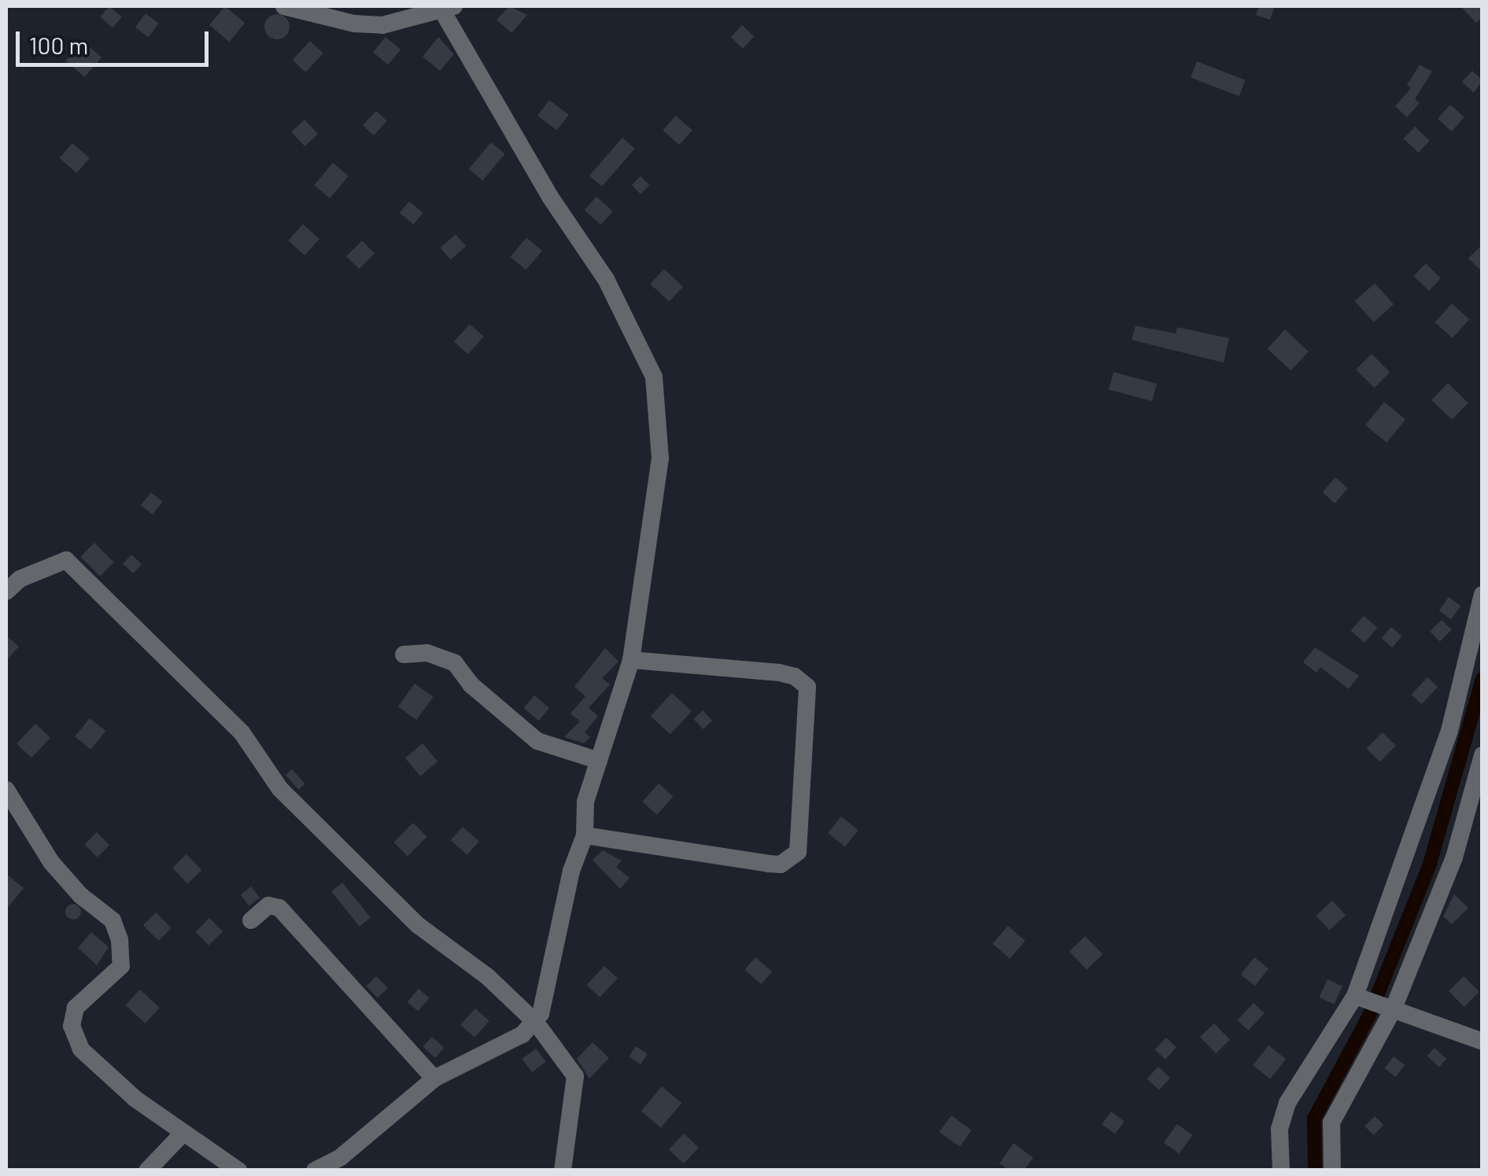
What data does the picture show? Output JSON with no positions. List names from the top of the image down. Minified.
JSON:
{"scale_bar":"100 m"}
